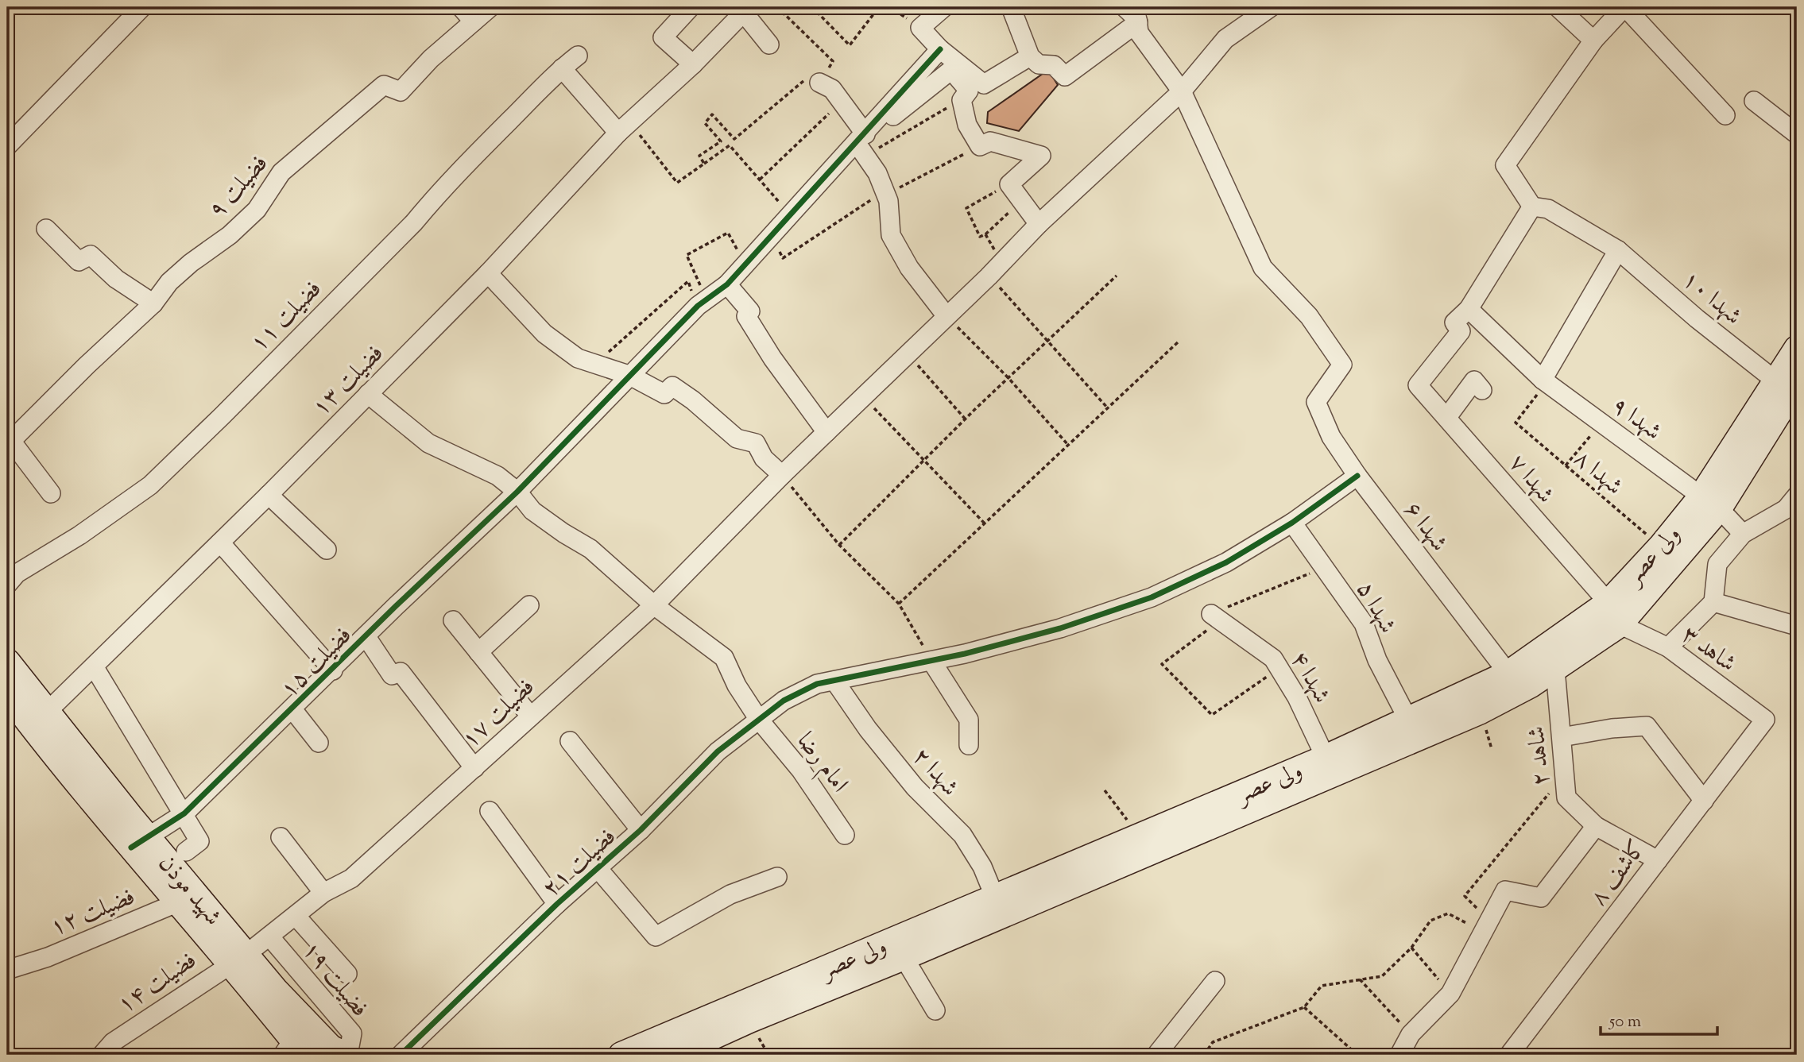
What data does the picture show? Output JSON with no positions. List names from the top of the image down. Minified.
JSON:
{"streets":{"main road":["ولی عصر","شهید موذن"],"street":["فضیلت ۹","شهدا ۱۰","فضیلت ۱۱","فضیلت ۱۳","شهدا ۹","شهدا ۷","شهدا ۶","شهدا ۵","شاهد ۳","فضیلت ۱۵","شهدا ۴","فضیلت ۱۷","شاهد ۲","امام رضا","شهدا ۲","فضیلت ۲۱","کاشف ۸","فضیلت ۱۲","فضیلت ۱۹","فضیلت ۱۴"],"path":["شهدا ۸"]},"crossings":[["شهدا ۱۰","ولی عصر"],["فضیلت ۱۳","امام رضا"],["فضیلت ۱۳","شهید موذن"],["شهدا ۹","شهدا ۸"],["شهدا ۹","شهدا ۷"],["شهدا ۹","ولی عصر"],["شهدا ۸","ولی عصر"],["شهدا ۷","ولی عصر"],["شهدا ۷","شاهد ۳"],["شهدا ۶","ولی عصر"],["شهدا ۶","فضیلت ۱۷"],["شهدا ۶","فضیلت ۲۱"],["ولی عصر","شهدا ۵"],["ولی عصر","شاهد ۳"],["ولی عصر","شهدا ۴"],["ولی عصر","شاهد ۲"],["ولی عصر","شهدا ۲"],["شهدا ۵","فضیلت ۲۱"],["شاهد ۳","کاشف ۸"],["فضیلت ۱۵","امام رضا"],["فضیلت ۱۵","شهید موذن"],["فضیلت ۱۷","امام رضا"],["فضیلت ۱۷","شهید موذن"],["فضیلت ۱۷","فضیلت ۱۹"],["فضیلت ۱۷","فضیلت ۱۴"],["شاهد ۲","کاشف ۸"],["امام رضا","فضیلت ۲۱"],["شهدا ۲","فضیلت ۲۱"],["شهید موذن","فضیلت ۱۲"],["شهید موذن","فضیلت ۱۹"],["شهید موذن","فضیلت ۱۴"]],"scale_bar":"50 m"}
